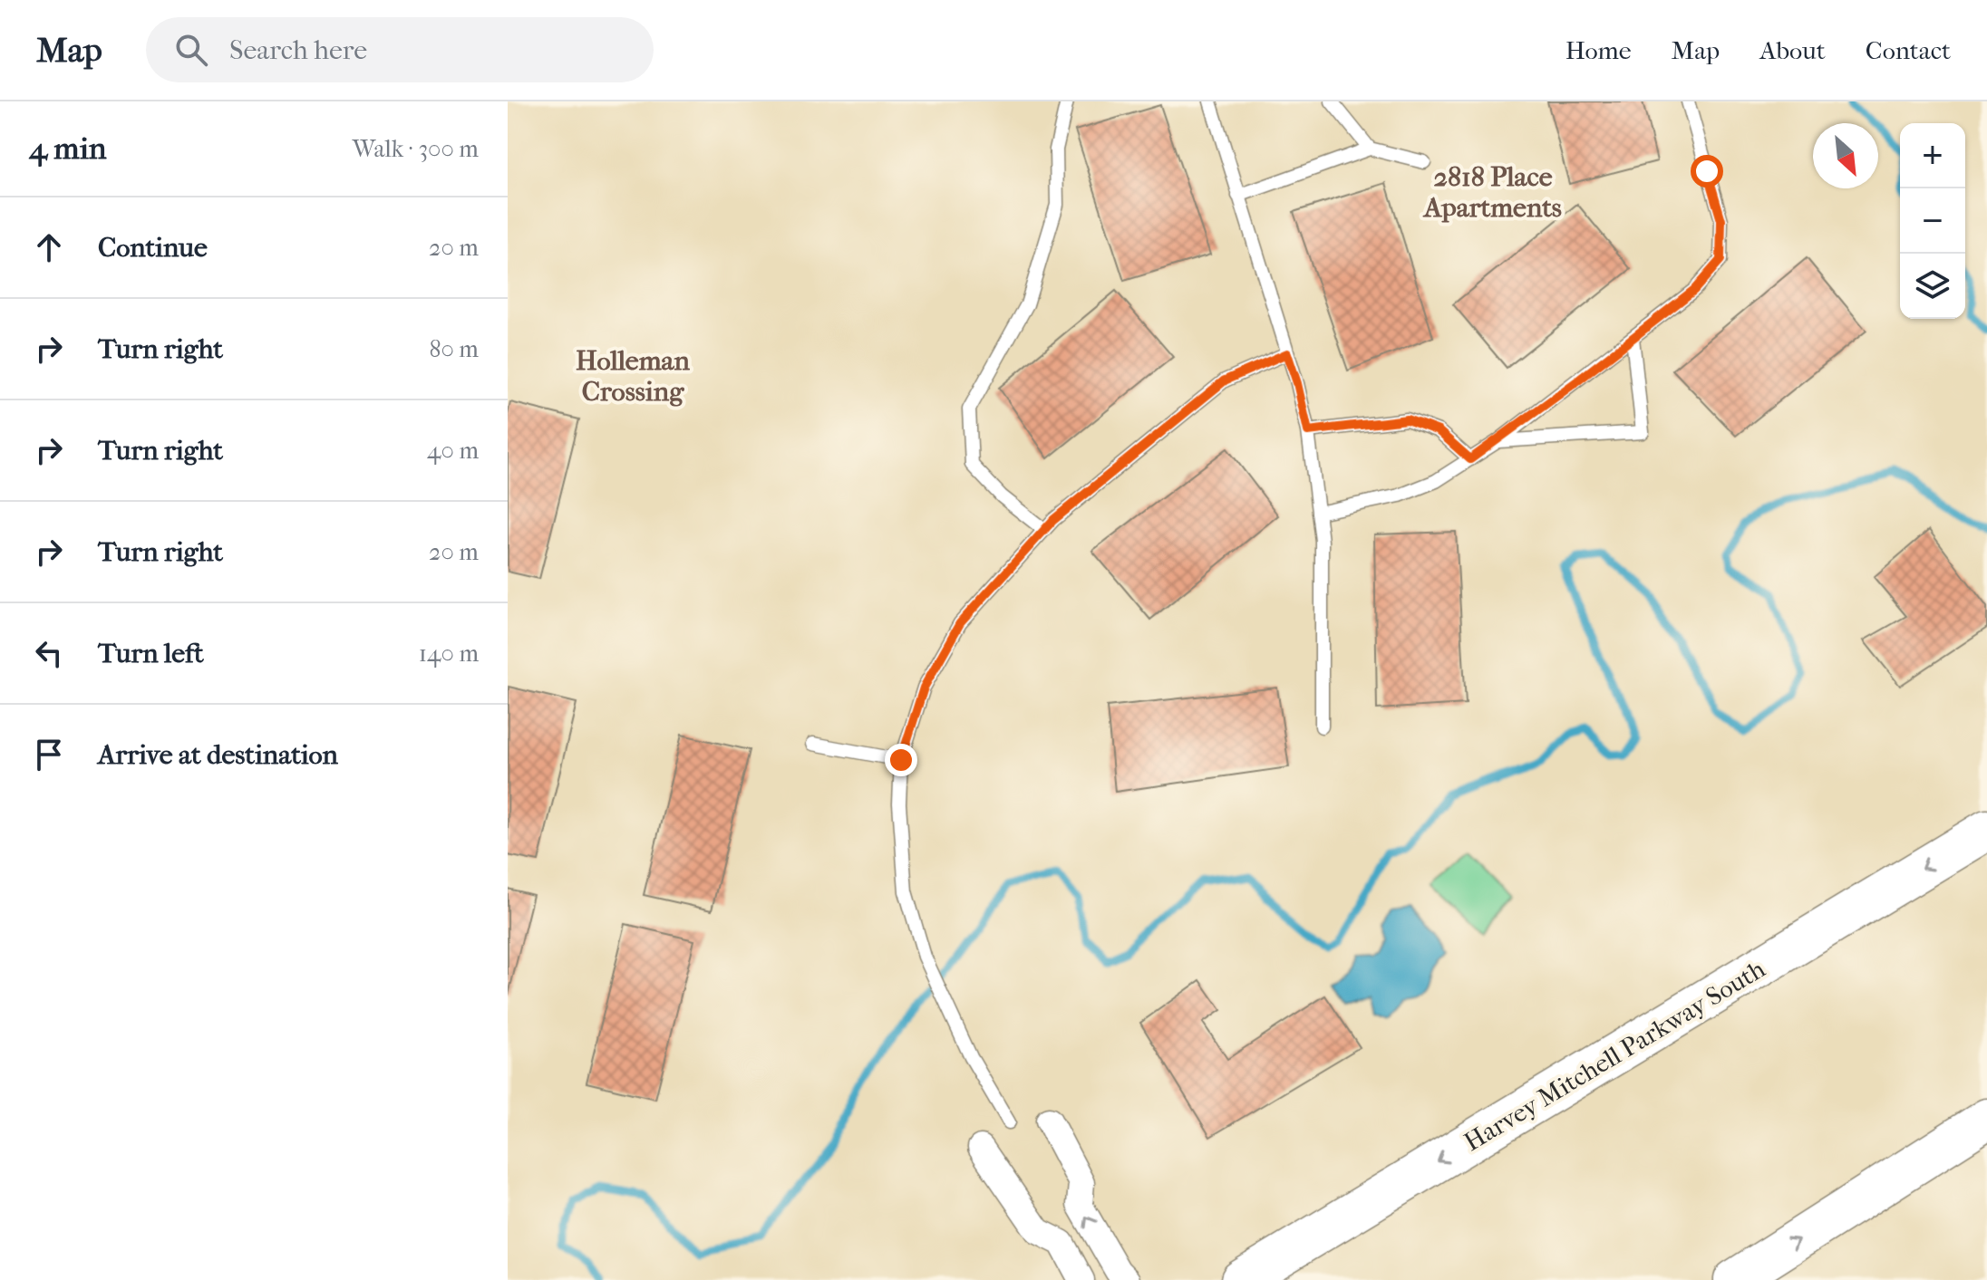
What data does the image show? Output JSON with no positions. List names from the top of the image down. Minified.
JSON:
{"streets":{"highway":["Harvey Mitchell Parkway South"]},"districts":["2818 Place Apartments","Holleman Crossing"],"north":"bottom right","page":{"header":"Map","search":"Search here","nav":["Home","Map","About","Contact"],"heading":["4 min","Walk · 300 m"],"map_buttons":["+","−"],"list":[["Continue","20 m"],["Turn right","80 m"],["Turn right","40 m"],["Turn right","20 m"],["Turn left","140 m"],"Arrive at destination"]}}
